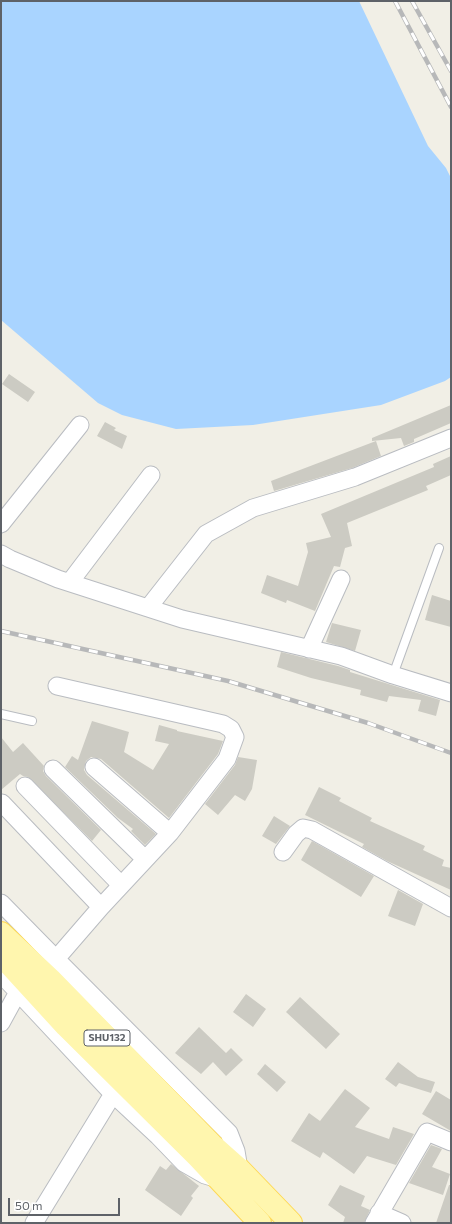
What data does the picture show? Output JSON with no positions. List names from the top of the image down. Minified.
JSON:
{"streets":{"main road":["SHU132"]},"scale_bar":"50 m"}
